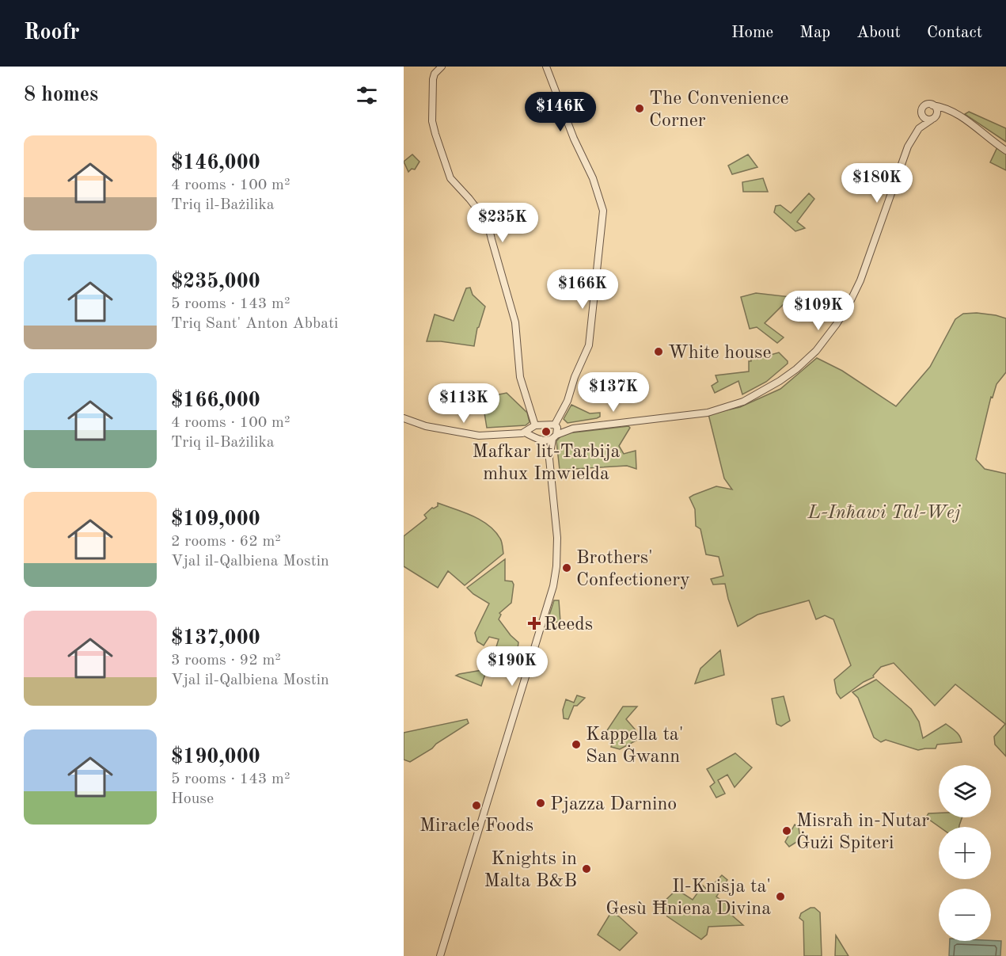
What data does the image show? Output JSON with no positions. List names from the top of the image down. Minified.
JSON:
{"parks":["L-Inħawi Tal-Wej"],"places":{"other":["The Convenience Corner","White house","Mafkar lit-Tarbija mhux Imwielda","Brothers' Confectionery","Kappella ta' San Ġwann","Pjazza Darnino","Miracle Foods","Misraħ in-Nutar Ġużi Spiteri","Knights in Malta B&B","Il-Knisja ta' Gesù Ħniena Divina"],"health":["Reeds"]},"page":{"header":"Roofr","nav":["Home","Map","About","Contact"],"heading":"8 homes","price":["$146K","$180K","$235K","$166K","$109K","$137K","$113K","$190K"],"list":[{"name":"$146,000","note":"4 rooms · 100 m² · Triq il-Bażilika"},{"name":"$235,000","note":"5 rooms · 143 m² · Triq Sant' Anton Abbati"},{"name":"$166,000","note":"4 rooms · 100 m² · Triq il-Bażilika"},{"name":"$109,000","note":"2 rooms · 62 m² · Vjal il-Qalbiena Mostin"},{"name":"$137,000","note":"3 rooms · 92 m² · Vjal il-Qalbiena Mostin"},{"name":"$190,000","note":"5 rooms · 143 m² · House"}],"map_buttons":["+","−"]}}
